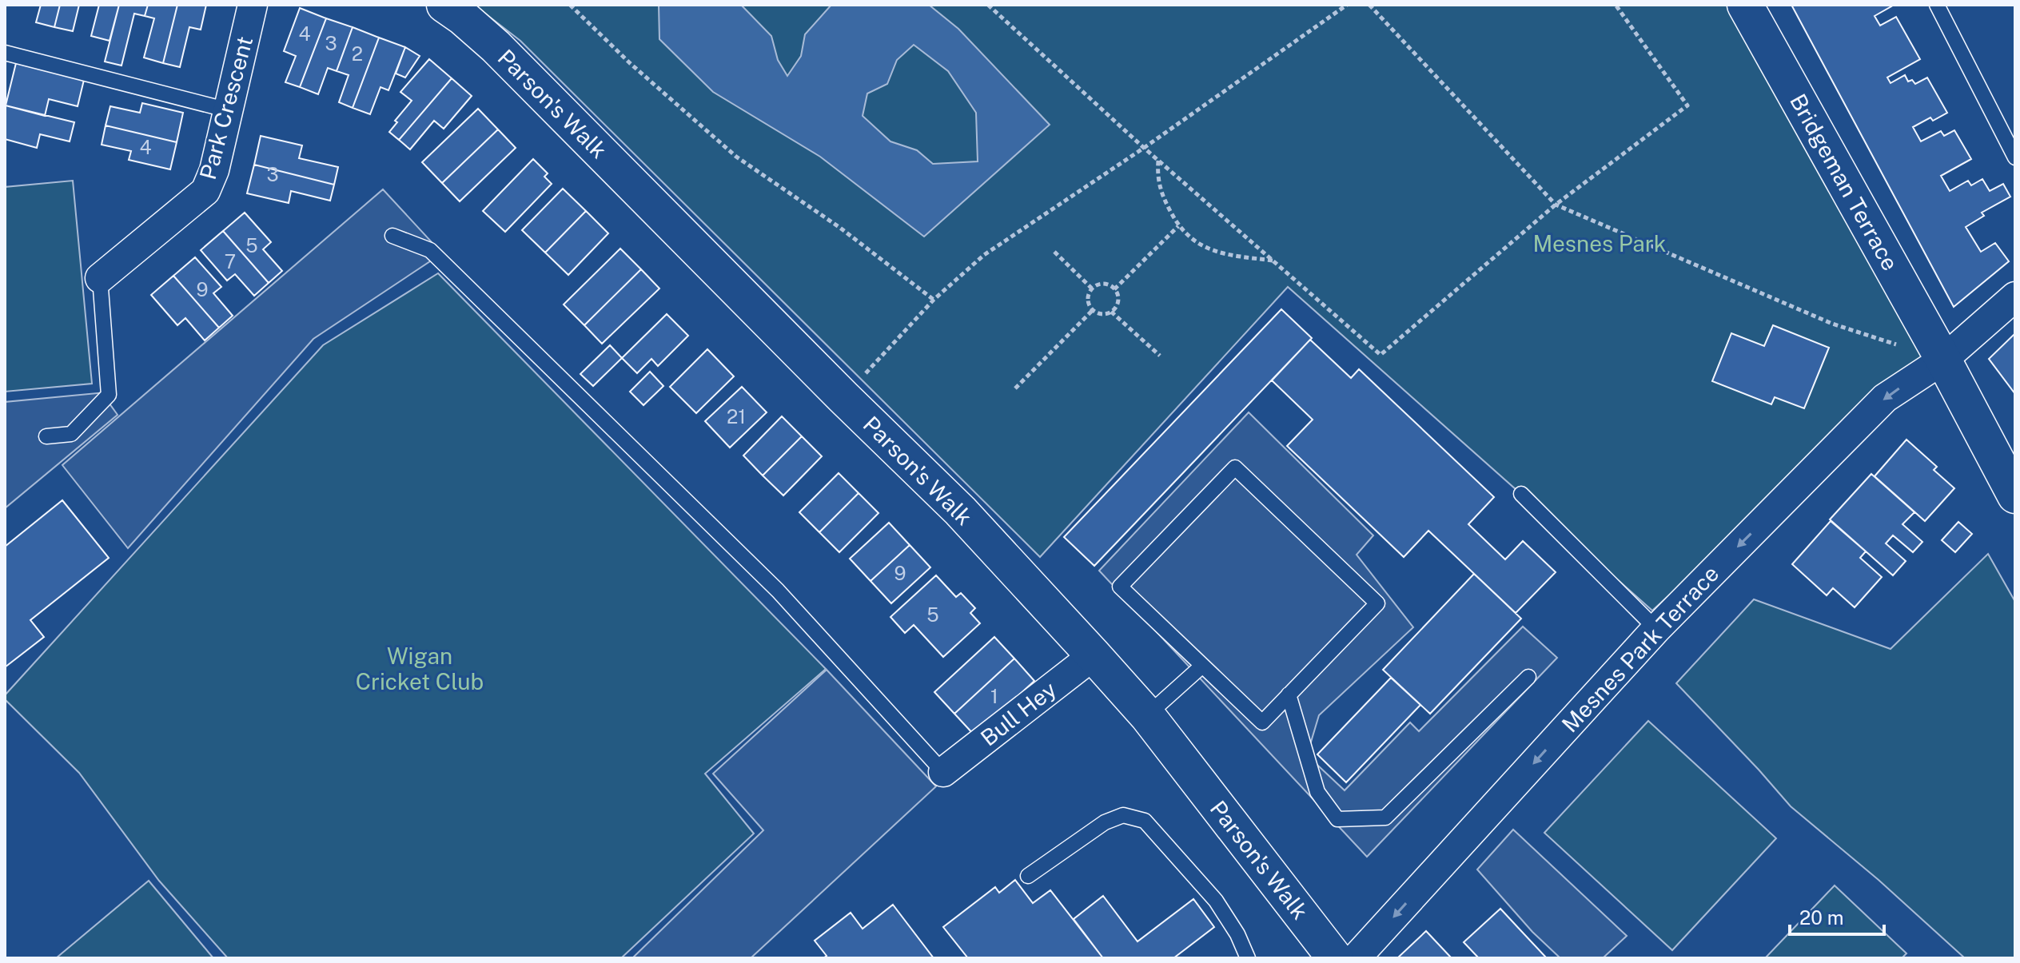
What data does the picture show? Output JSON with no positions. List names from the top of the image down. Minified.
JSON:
{"streets":{"main road":["Parson's Walk","Bridgeman Terrace"],"street":["Park Crescent","Mesnes Park Terrace","Bull Hey"]},"crossings":[["Parson's Walk","Bull Hey"],["Bridgeman Terrace","Mesnes Park Terrace"]],"one_way":["Mesnes Park Terrace"],"parks":["Mesnes Park","Wigan Cricket Club"],"house_numbers":["4","3","2","4","3","5","7","9","21","9","5","1"],"scale_bar":"20 m"}
